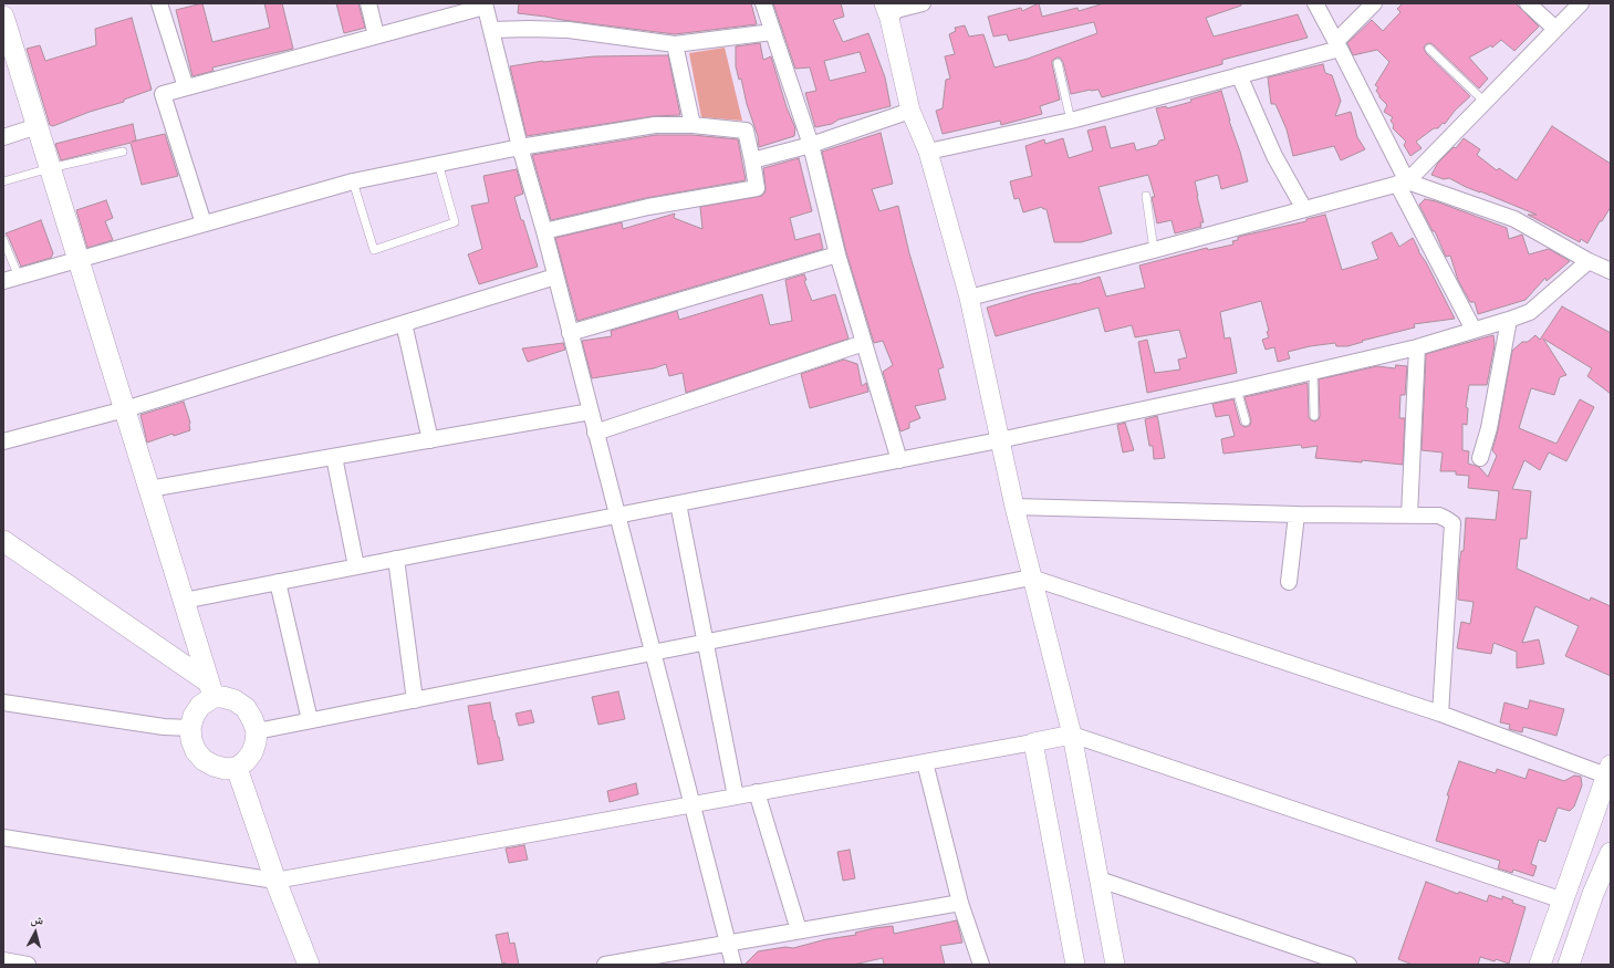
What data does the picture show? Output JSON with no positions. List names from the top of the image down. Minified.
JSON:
{"north":"top"}
